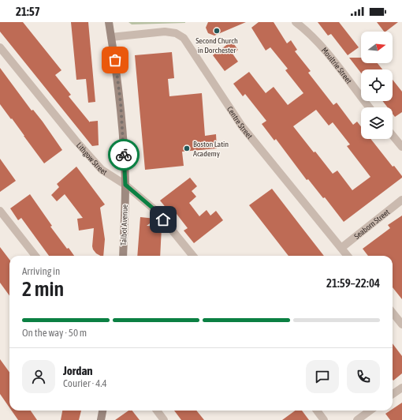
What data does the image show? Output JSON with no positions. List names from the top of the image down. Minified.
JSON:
{"streets":{"main road":["Talbot Avenue"],"street":["Moultrie Street","Centre Street","Lithgow Street","Seaborn Street"]},"crossings":[["Centre Street","Seaborn Street"],["Centre Street","Talbot Avenue"],["Lithgow Street","Talbot Avenue"]],"places":["Second Church in Dorchester","Boston Latin Academy"],"north":"right","page":{"status":"21:57","heading":["2 min","Arriving in","21:59–22:04"],"panel":["Jordan","Courier · 4.4"],"bar":"On the way · 50 m"}}
